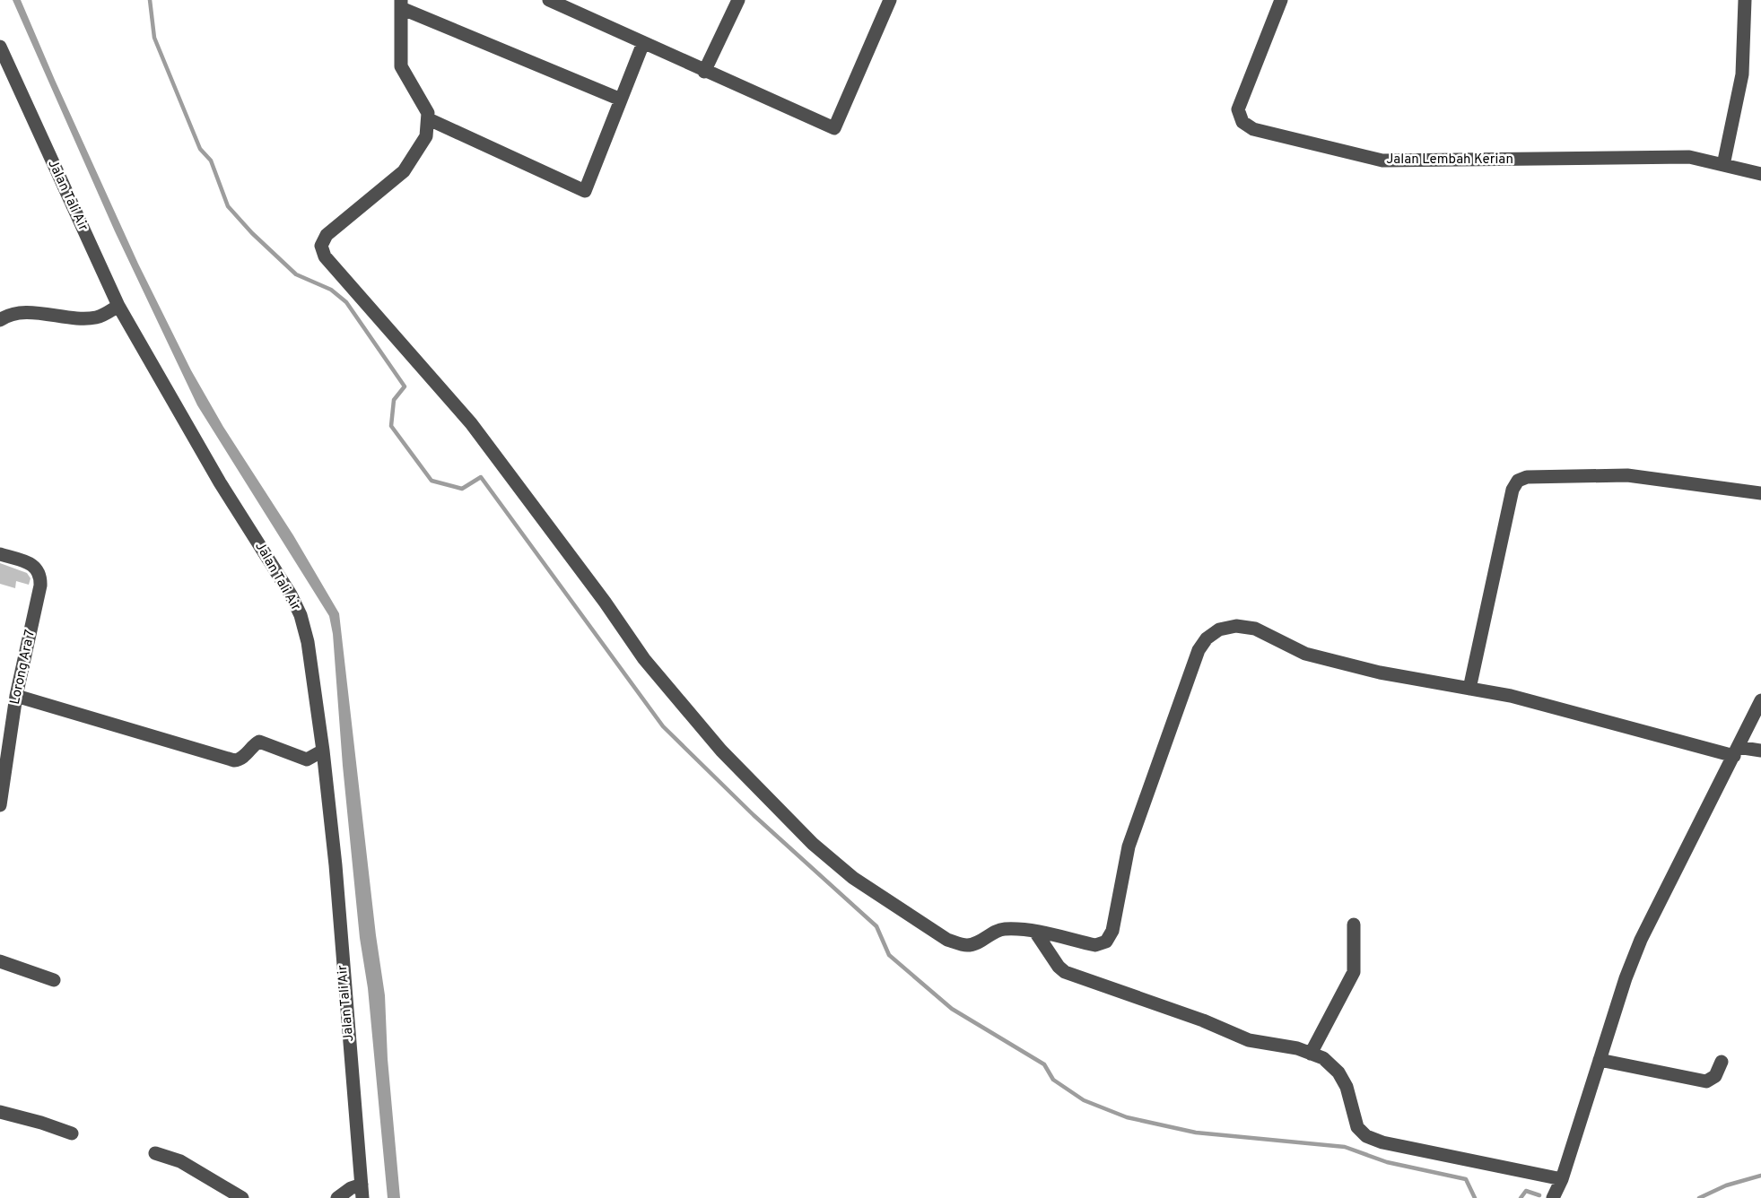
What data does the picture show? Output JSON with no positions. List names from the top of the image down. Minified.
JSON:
{"streets":{"street":["Jalan Lembah Kerian","Jalan Tali Air","Lorong Ara 7"]}}
